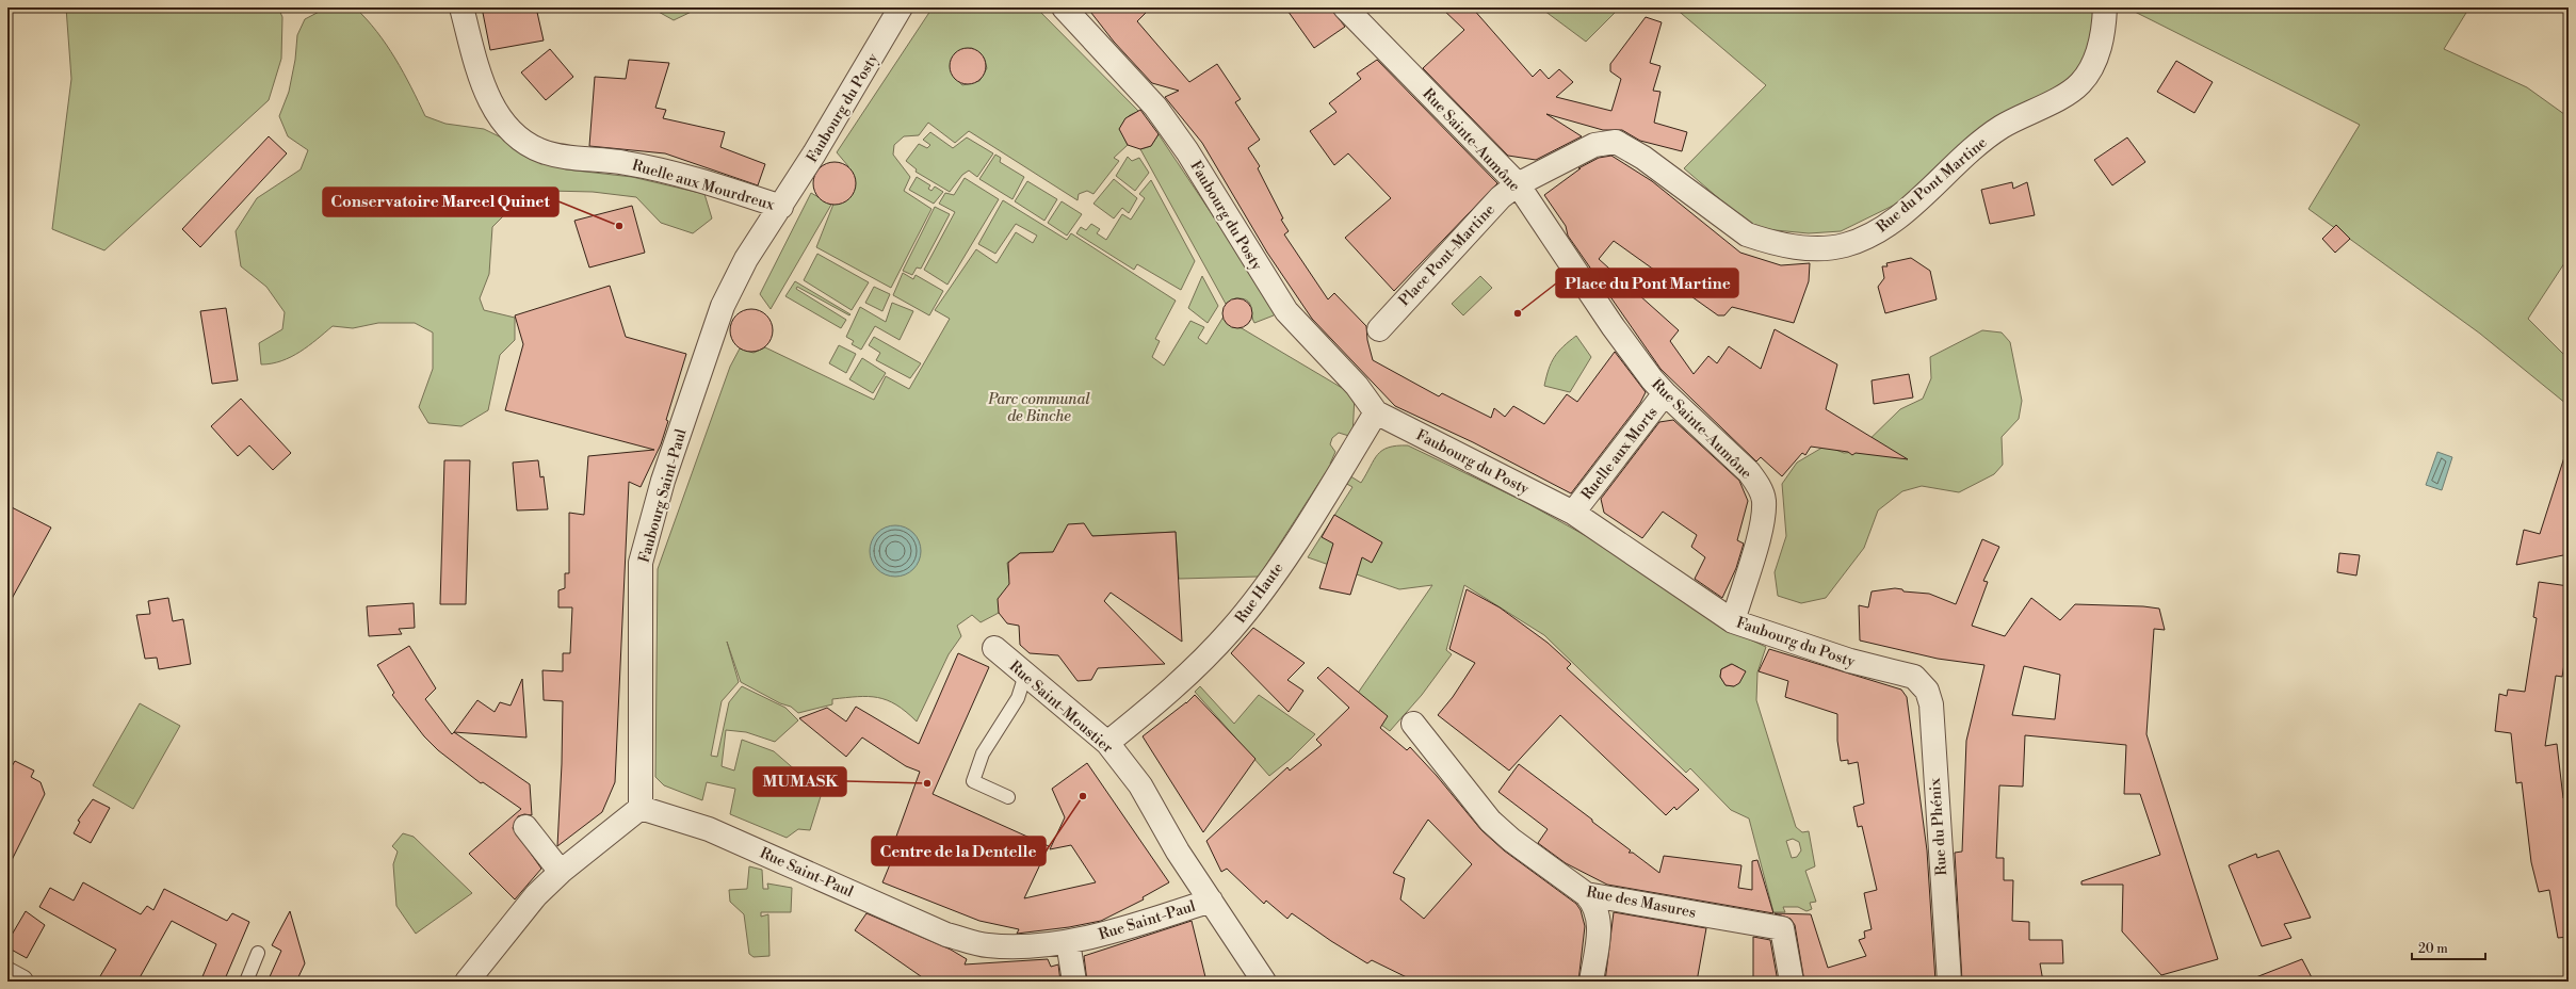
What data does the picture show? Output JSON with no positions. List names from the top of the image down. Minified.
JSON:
{"streets":{"street":["Faubourg du Posty","Rue Sainte-Aumône","Ruelle aux Mourdreux","Rue du Pont Martine","Place Pont-Martine","Ruelle aux Morts","Faubourg Saint-Paul","Rue Haute","Rue Saint-Moustier","Rue du Phénix","Rue Saint-Paul","Rue des Masures"]},"crossings":[["Faubourg du Posty","Rue Sainte-Aumône"],["Faubourg du Posty","Ruelle aux Mourdreux"],["Faubourg du Posty","Ruelle aux Morts"],["Faubourg du Posty","Faubourg Saint-Paul"],["Faubourg du Posty","Rue Haute"],["Faubourg du Posty","Rue du Phénix"],["Rue Sainte-Aumône","Rue du Pont Martine"],["Rue Sainte-Aumône","Place Pont-Martine"],["Rue Sainte-Aumône","Ruelle aux Morts"],["Ruelle aux Mourdreux","Faubourg Saint-Paul"],["Rue du Pont Martine","Place Pont-Martine"],["Faubourg Saint-Paul","Rue Saint-Paul"],["Rue Haute","Rue Saint-Moustier"],["Rue Saint-Moustier","Rue Saint-Paul"]],"parks":["Parc communal de Binche"],"places":["Conservatoire Marcel Quinet","Place du Pont Martine","MUMASK","Centre de la Dentelle"],"scale_bar":"20 m"}
